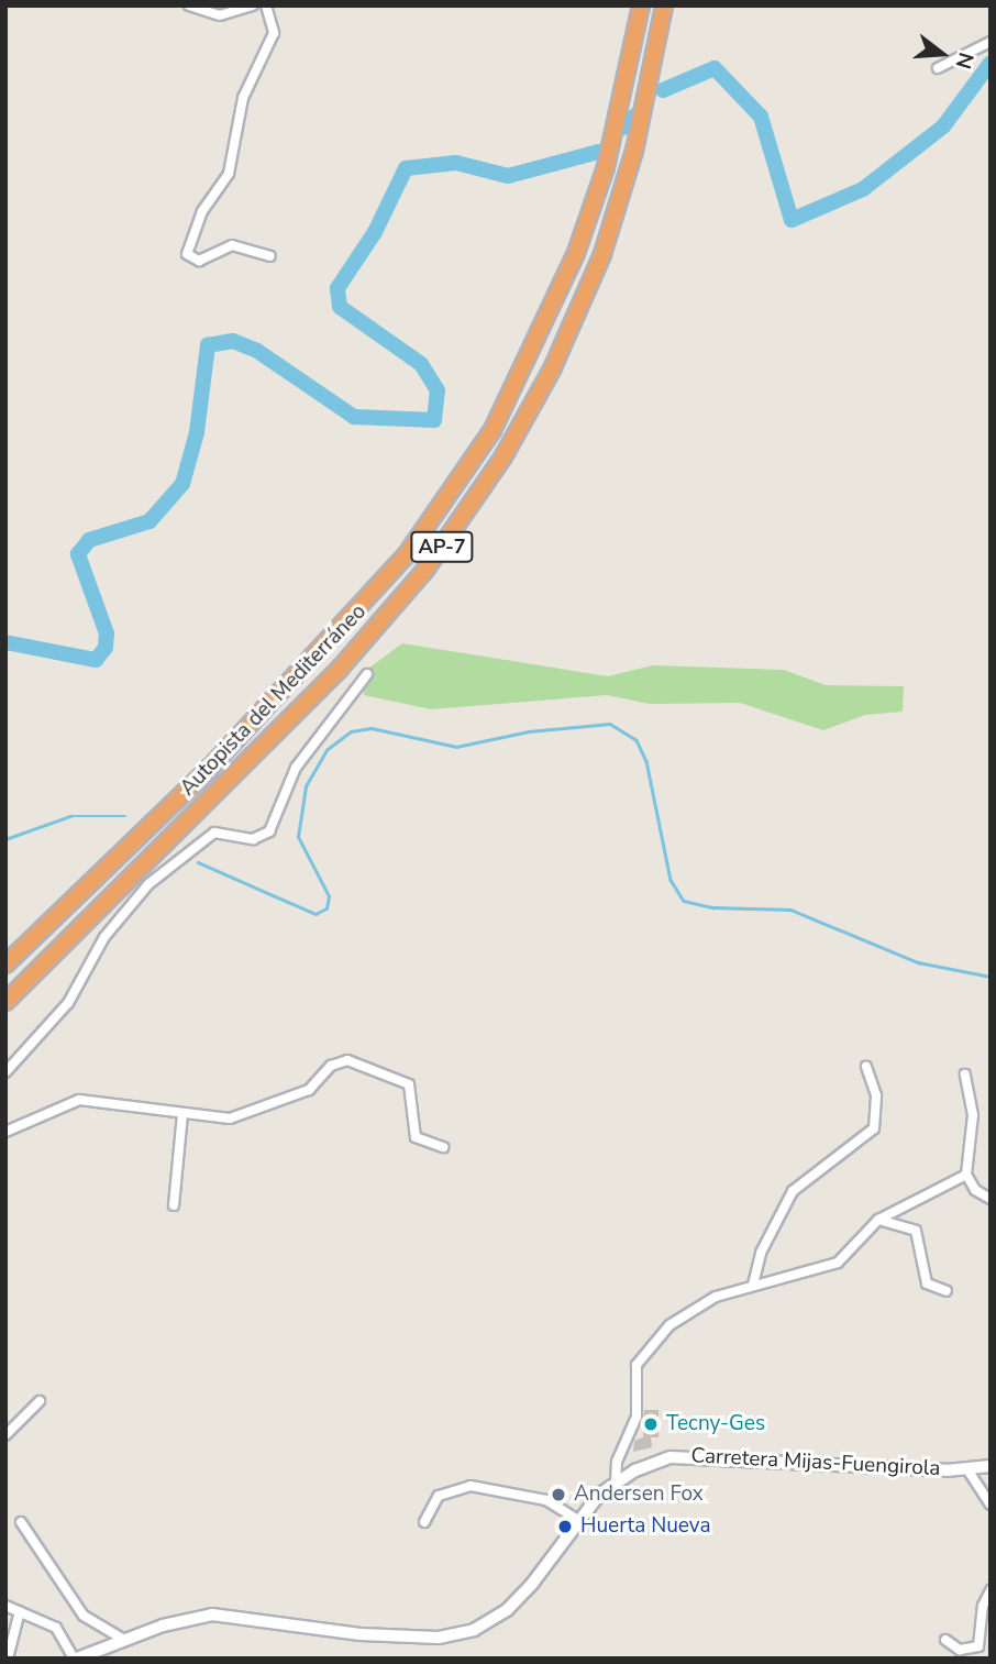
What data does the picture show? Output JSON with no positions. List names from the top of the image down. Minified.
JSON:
{"streets":{"highway":["AP-7","Autopista del Mediterráneo"],"main road":["Carretera Mijas-Fuengirola"]},"places":["Tecny-Ges","Andersen Fox","Huerta Nueva"],"north":"right"}
